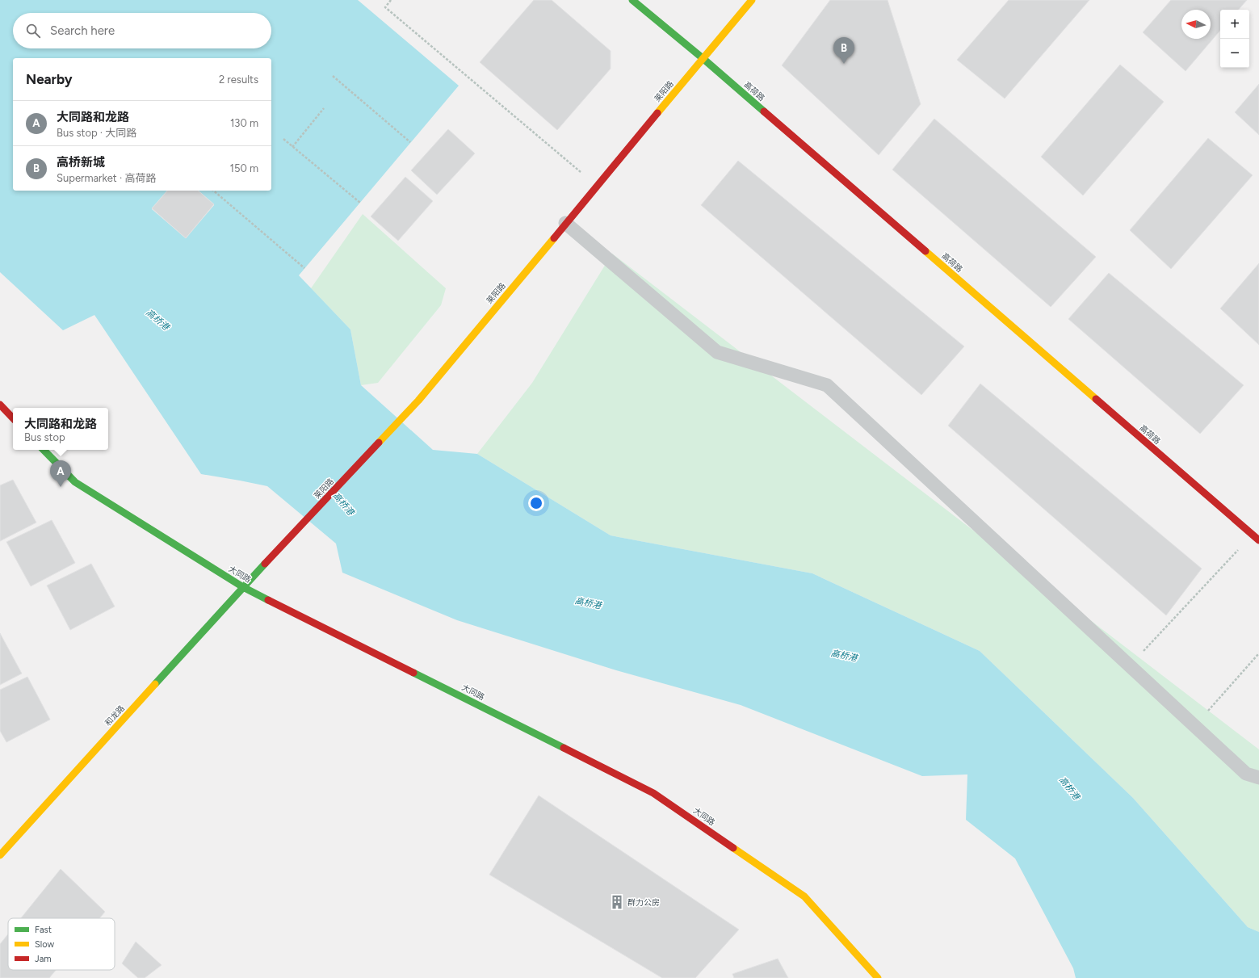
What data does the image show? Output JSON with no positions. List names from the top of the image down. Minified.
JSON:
{"streets":{"street":["莱阳路","高荷路","大同路","和龙路"]},"crossings":[["莱阳路","高荷路"],["莱阳路","大同路"],["莱阳路","和龙路"],["大同路","和龙路"]],"water":["高桥港"],"places":{"building":["群力公房"]},"legend":["Fast","Slow","Jam"],"north":"left","page":{"map_buttons":["+","−"],"search":"Search here","pins":["B","A"],"heading":["Nearby","2 results"],"list":[{"mark":"A","name":"大同路和龙路","note":"Bus stop · 大同路","value":"130 m"},{"mark":"B","name":"高桥新城","note":"Supermarket · 高荷路","value":"150 m"}],"popup":["大同路和龙路","Bus stop"]}}
